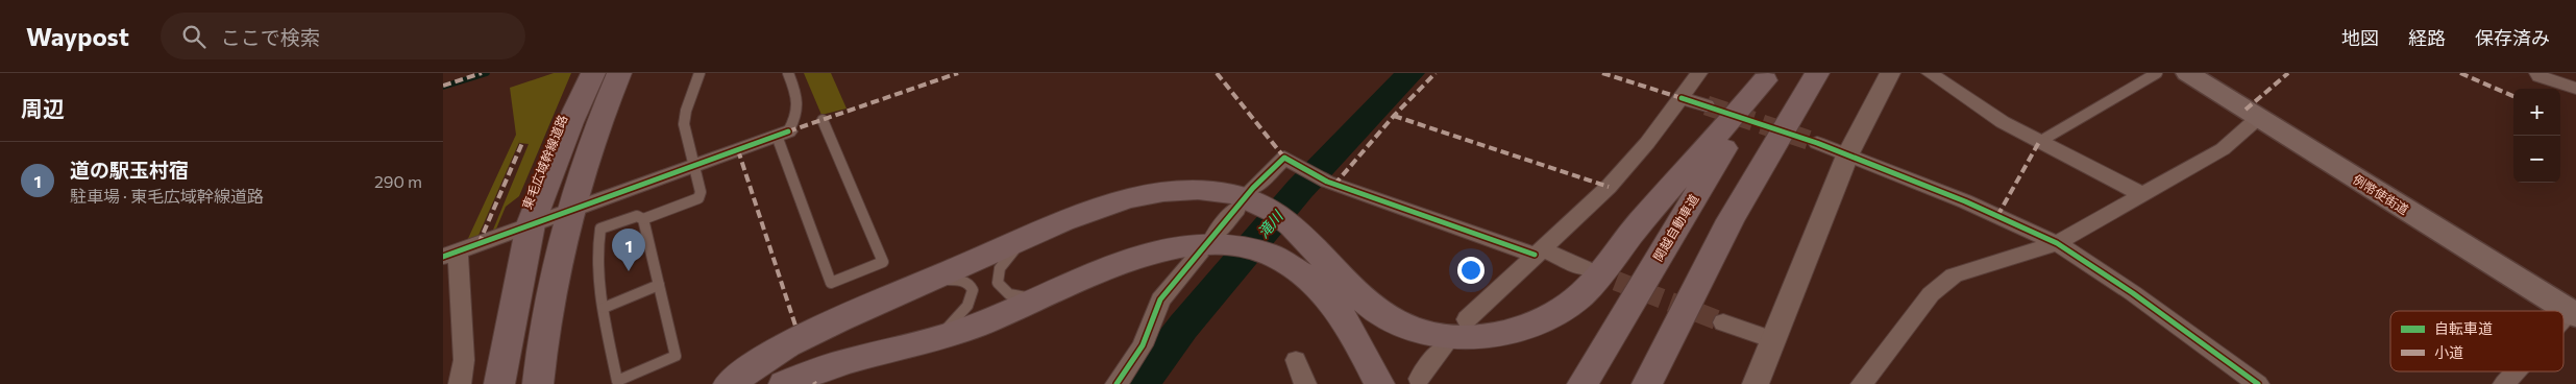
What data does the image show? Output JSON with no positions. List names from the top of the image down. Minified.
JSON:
{"streets":{"highway":["東毛広域幹線道路","関越自動車道"],"main road":["例幣使街道"]},"water":["滝川"],"legend":["自転車道","小道"],"page":{"header":"Waypost","search":"ここで検索","nav":["地図","経路","保存済み"],"heading":"周辺","map_buttons":["+","−"],"list":[{"mark":"1","name":"道の駅玉村宿","note":"駐車場 · 東毛広域幹線道路","value":"290 m"}],"pins":"1"}}
